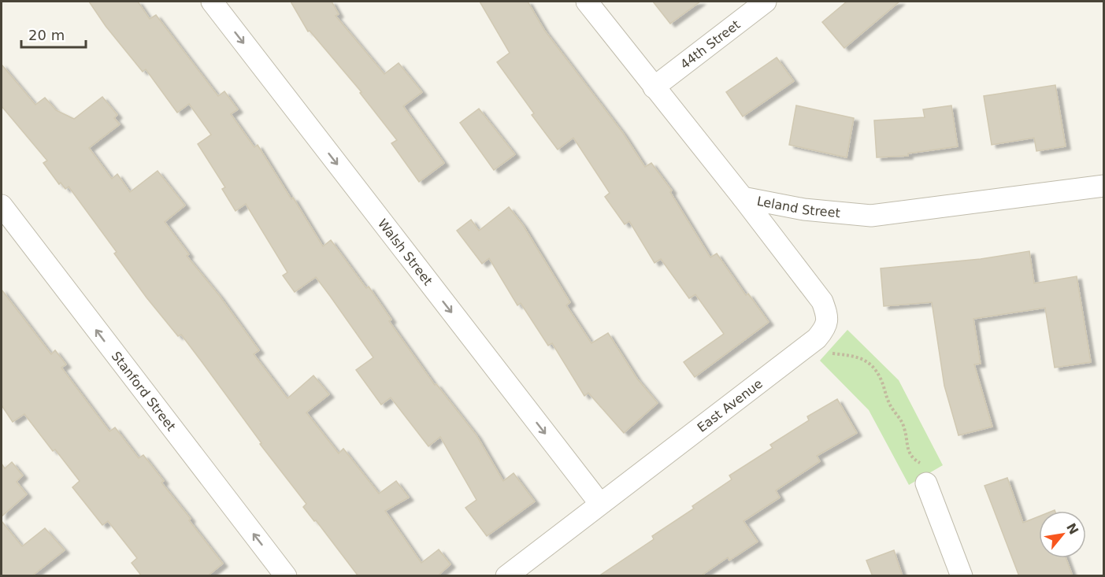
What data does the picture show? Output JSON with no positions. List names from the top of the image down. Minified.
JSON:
{"streets":{"street":["44th Street","Leland Street","Walsh Street","Stanford Street","East Avenue"]},"crossings":[["44th Street","Leland Street"],["Leland Street","East Avenue"],["Walsh Street","East Avenue"]],"one_way":["Walsh Street","Stanford Street"],"scale_bar":"20 m","north":"top right"}
